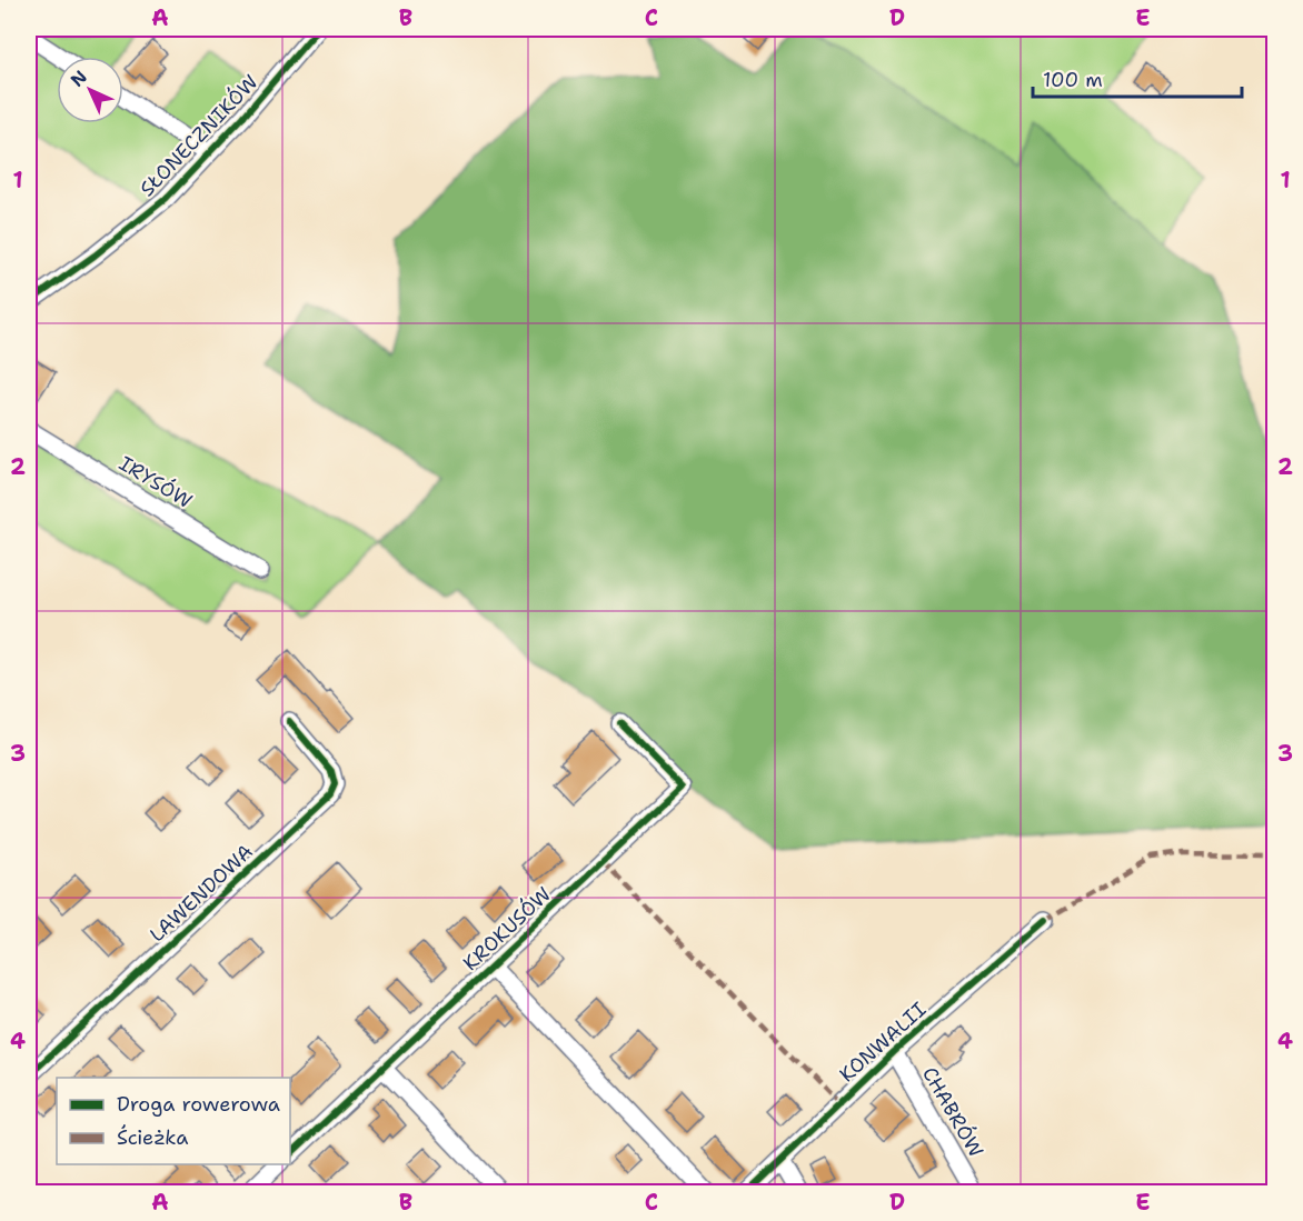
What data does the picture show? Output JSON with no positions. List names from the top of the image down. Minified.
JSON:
{"streets":{"street":["SŁONECZNIKÓW","IRYSÓW","LAWENDOWA","KROKUSÓW","KONWALII","CHABRÓW"]},"crossings":[["KONWALII","CHABRÓW"]],"legend":["Droga rowerowa","Ścieżka"],"scale_bar":"100 m","north":"top left","grid":{"columns":["A","B","C","D","E"],"rows":["1","2","3","4"]}}
